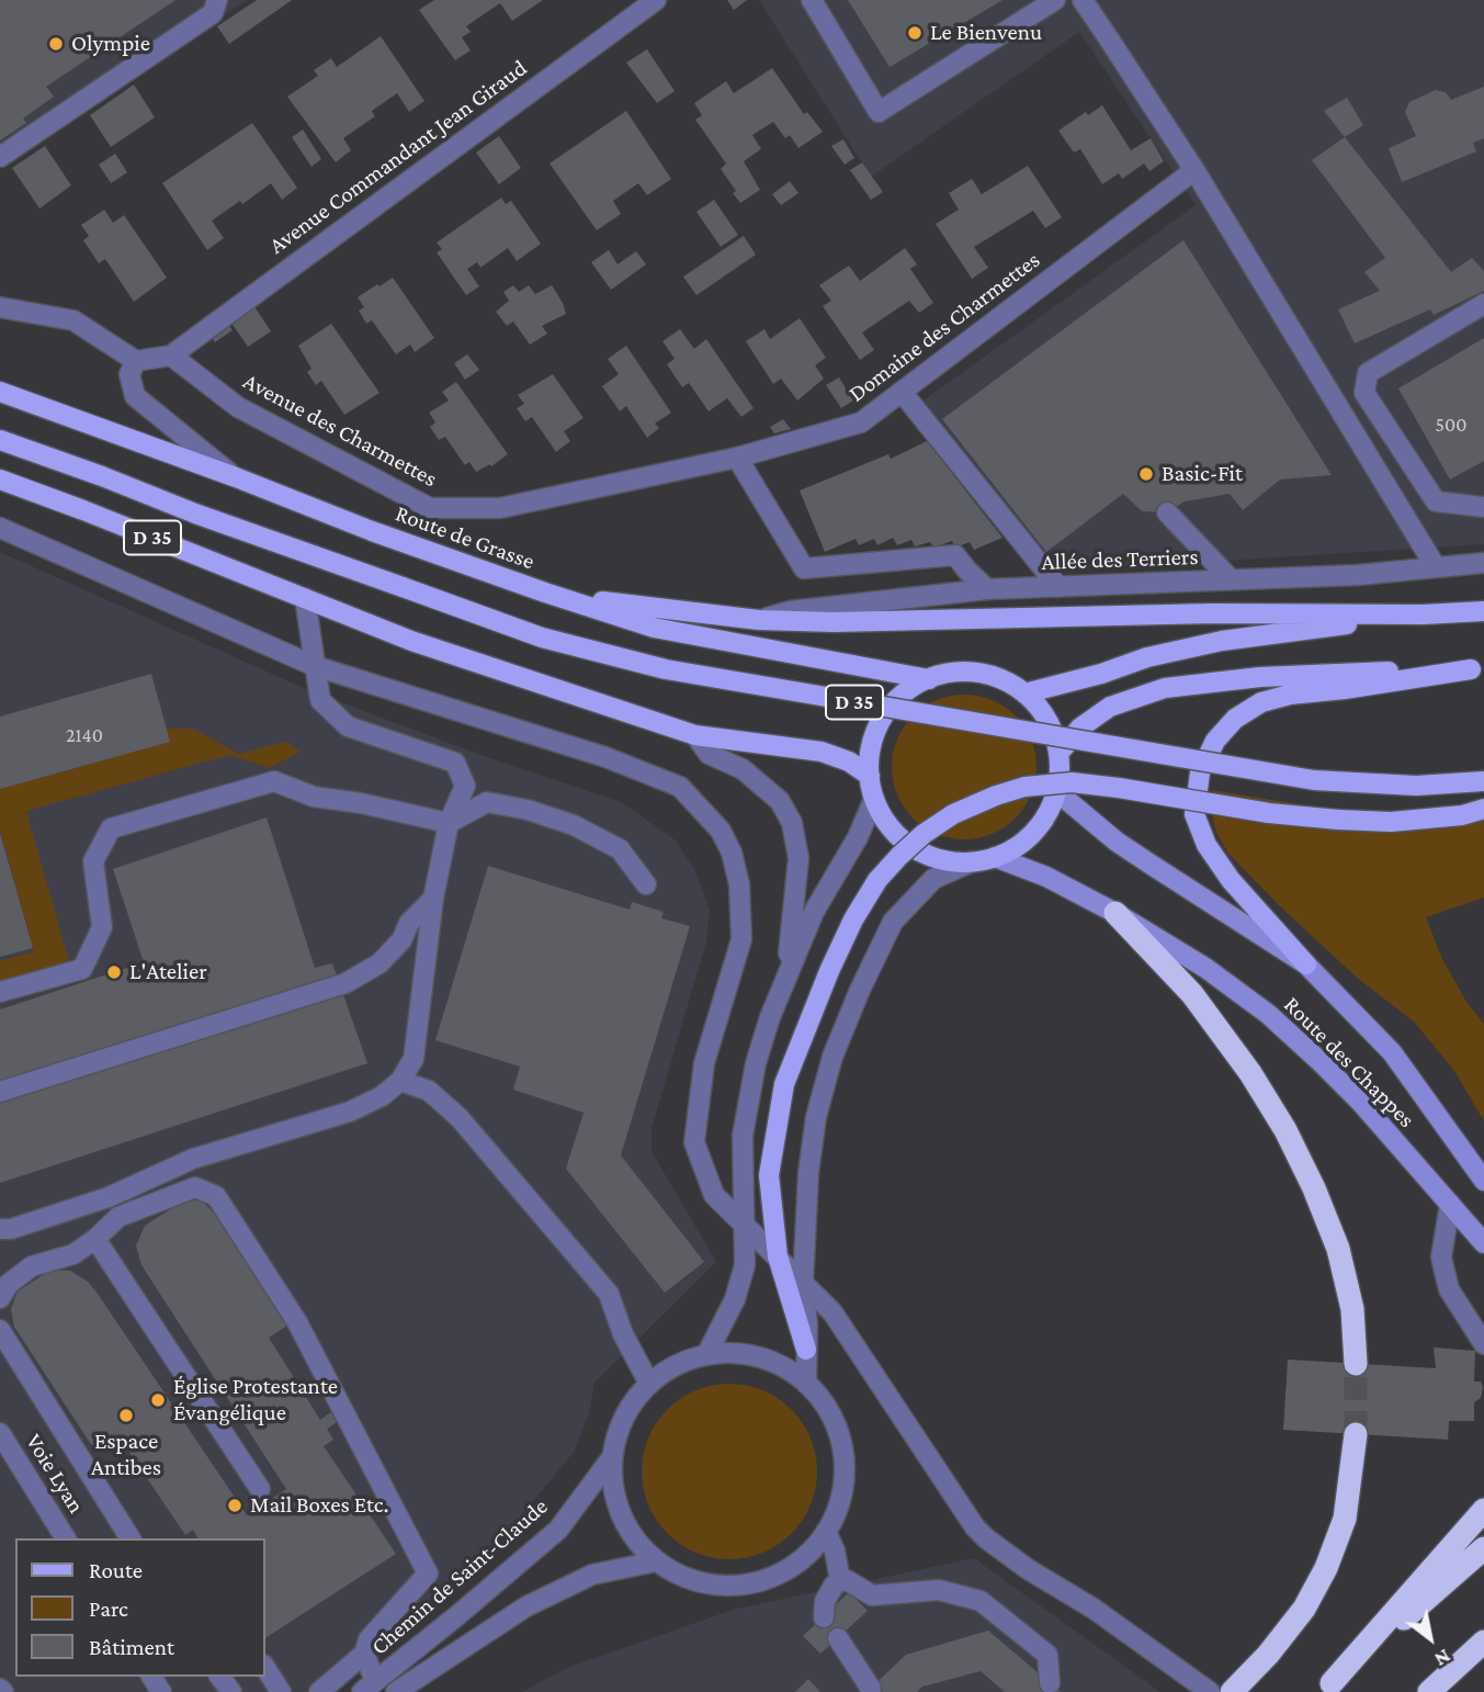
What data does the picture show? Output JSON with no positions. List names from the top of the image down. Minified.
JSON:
{"streets":{"main road":["D 35","Route de Grasse","Route des Chappes"],"street":["Avenue Commandant Jean Giraud","Domaine des Charmettes","Avenue des Charmettes","Allée des Terriers","Voie Lyan","Chemin de Saint-Claude"]},"crossings":[["Avenue Commandant Jean Giraud","Avenue des Charmettes"],["Domaine des Charmettes","Avenue des Charmettes"],["D 35","Route de Grasse"],["D 35","Route des Chappes"],["Route de Grasse","Route des Chappes"]],"places":["Le Bienvenu","Olympie","Basic-Fit","L'Atelier","Église Protestante Évangélique","Espace Antibes","Mail Boxes Etc."],"house_numbers":["500","2140"],"legend":["Route","Parc","Bâtiment"],"north":"bottom right"}
